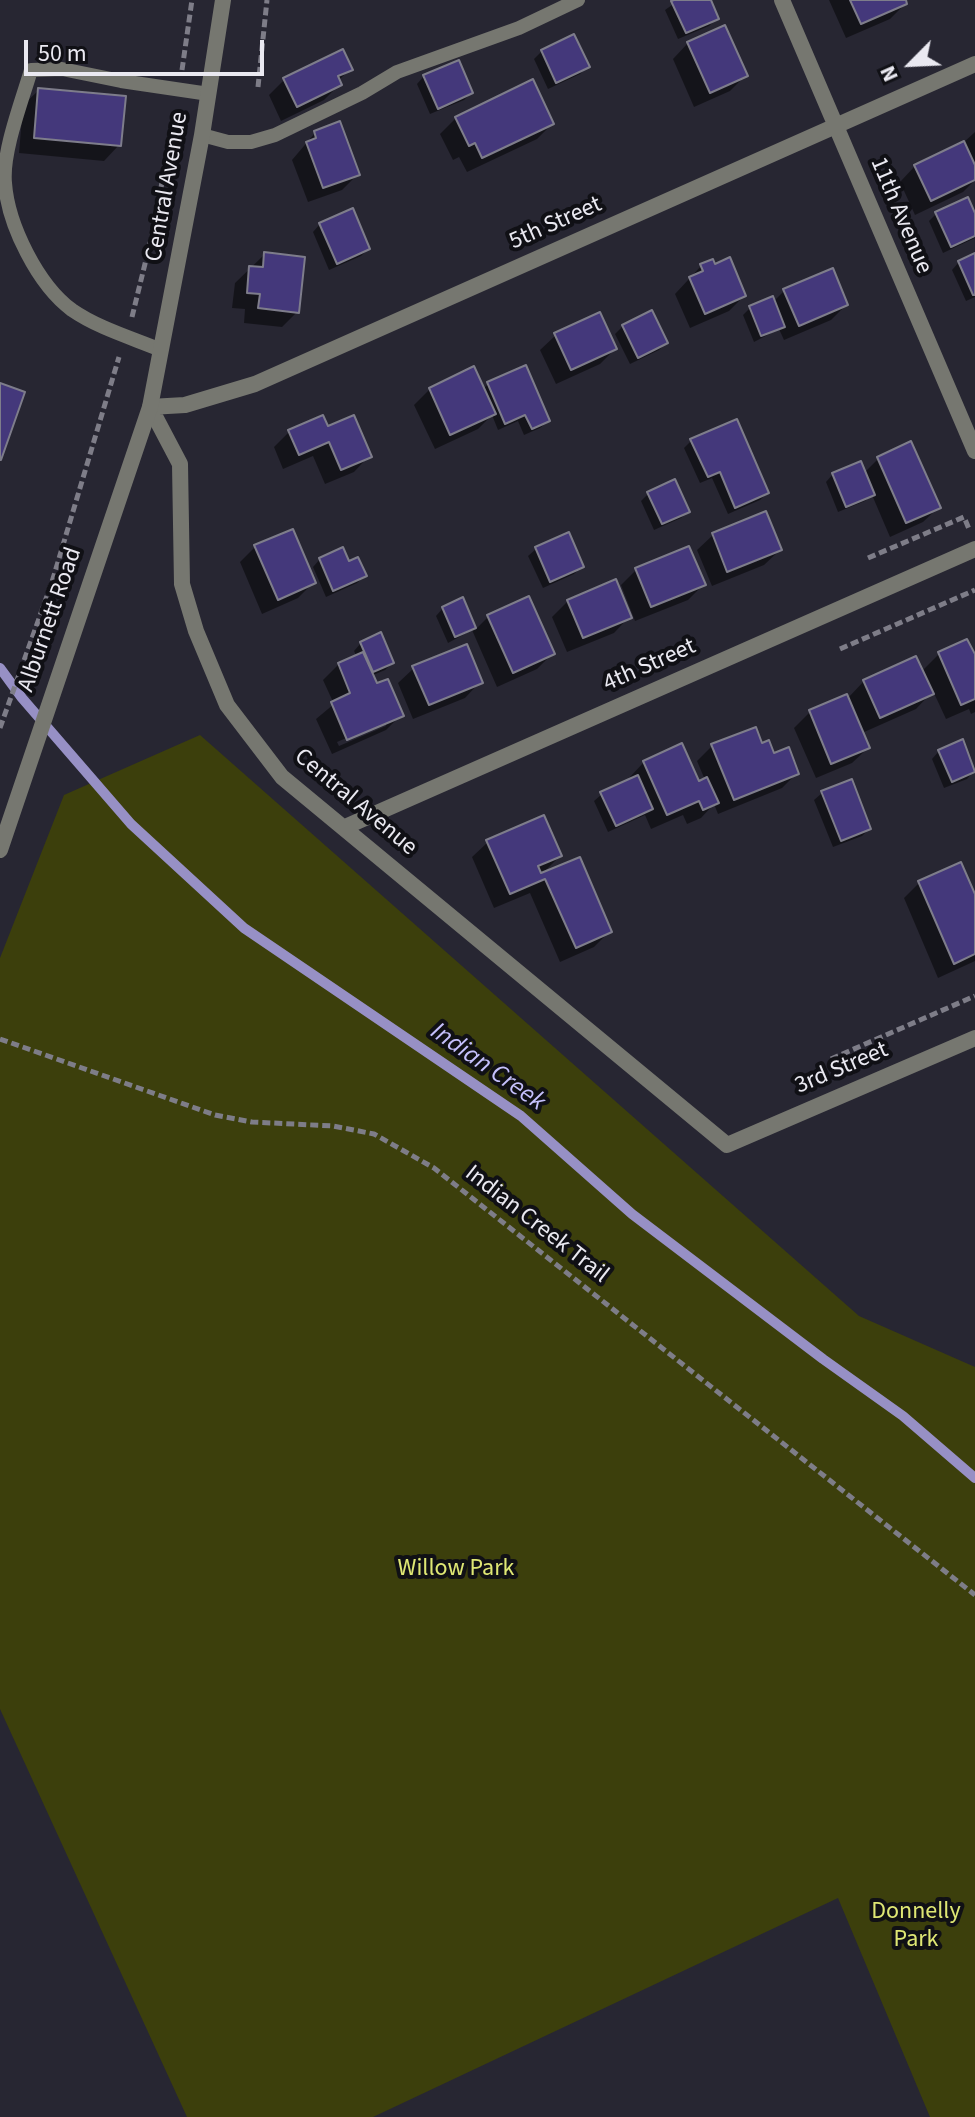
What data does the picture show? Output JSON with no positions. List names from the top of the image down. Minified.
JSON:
{"streets":{"street":["Central Avenue","11th Avenue","5th Street","Alburnett Road","4th Street","3rd Street"],"path":["Indian Creek Trail"]},"crossings":[["Central Avenue","5th Street"],["Central Avenue","Alburnett Road"],["Central Avenue","4th Street"],["Central Avenue","3rd Street"],["11th Avenue","5th Street"],["5th Street","Alburnett Road"]],"water":["Indian Creek"],"parks":["Willow Park","Donnelly Park"],"scale_bar":"50 m","north":"bottom left"}
